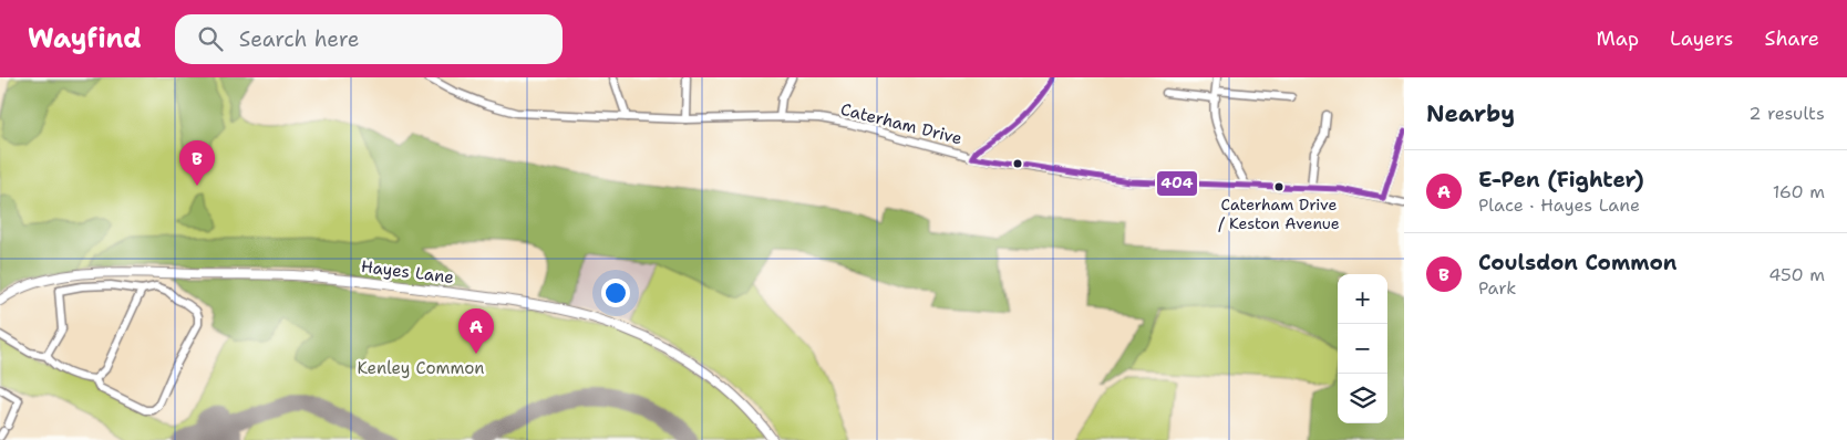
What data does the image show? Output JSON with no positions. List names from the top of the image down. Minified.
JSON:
{"streets":{"street":["Caterham Drive","Hayes Lane"]},"parks":["Kenley Common"],"places":["Caterham Drive / Keston Avenue"],"lines":["transit line 404"],"page":{"header":"Wayfind","search":"Search here","nav":["Map","Layers","Share"],"heading":["Nearby","2 results"],"pins":["B","A"],"list":[{"mark":"A","name":"E-Pen (Fighter)","note":"Place · Hayes Lane","value":"160 m"},{"mark":"B","name":"Coulsdon Common","note":"Park","value":"450 m"}],"map_buttons":["+","−"]}}
